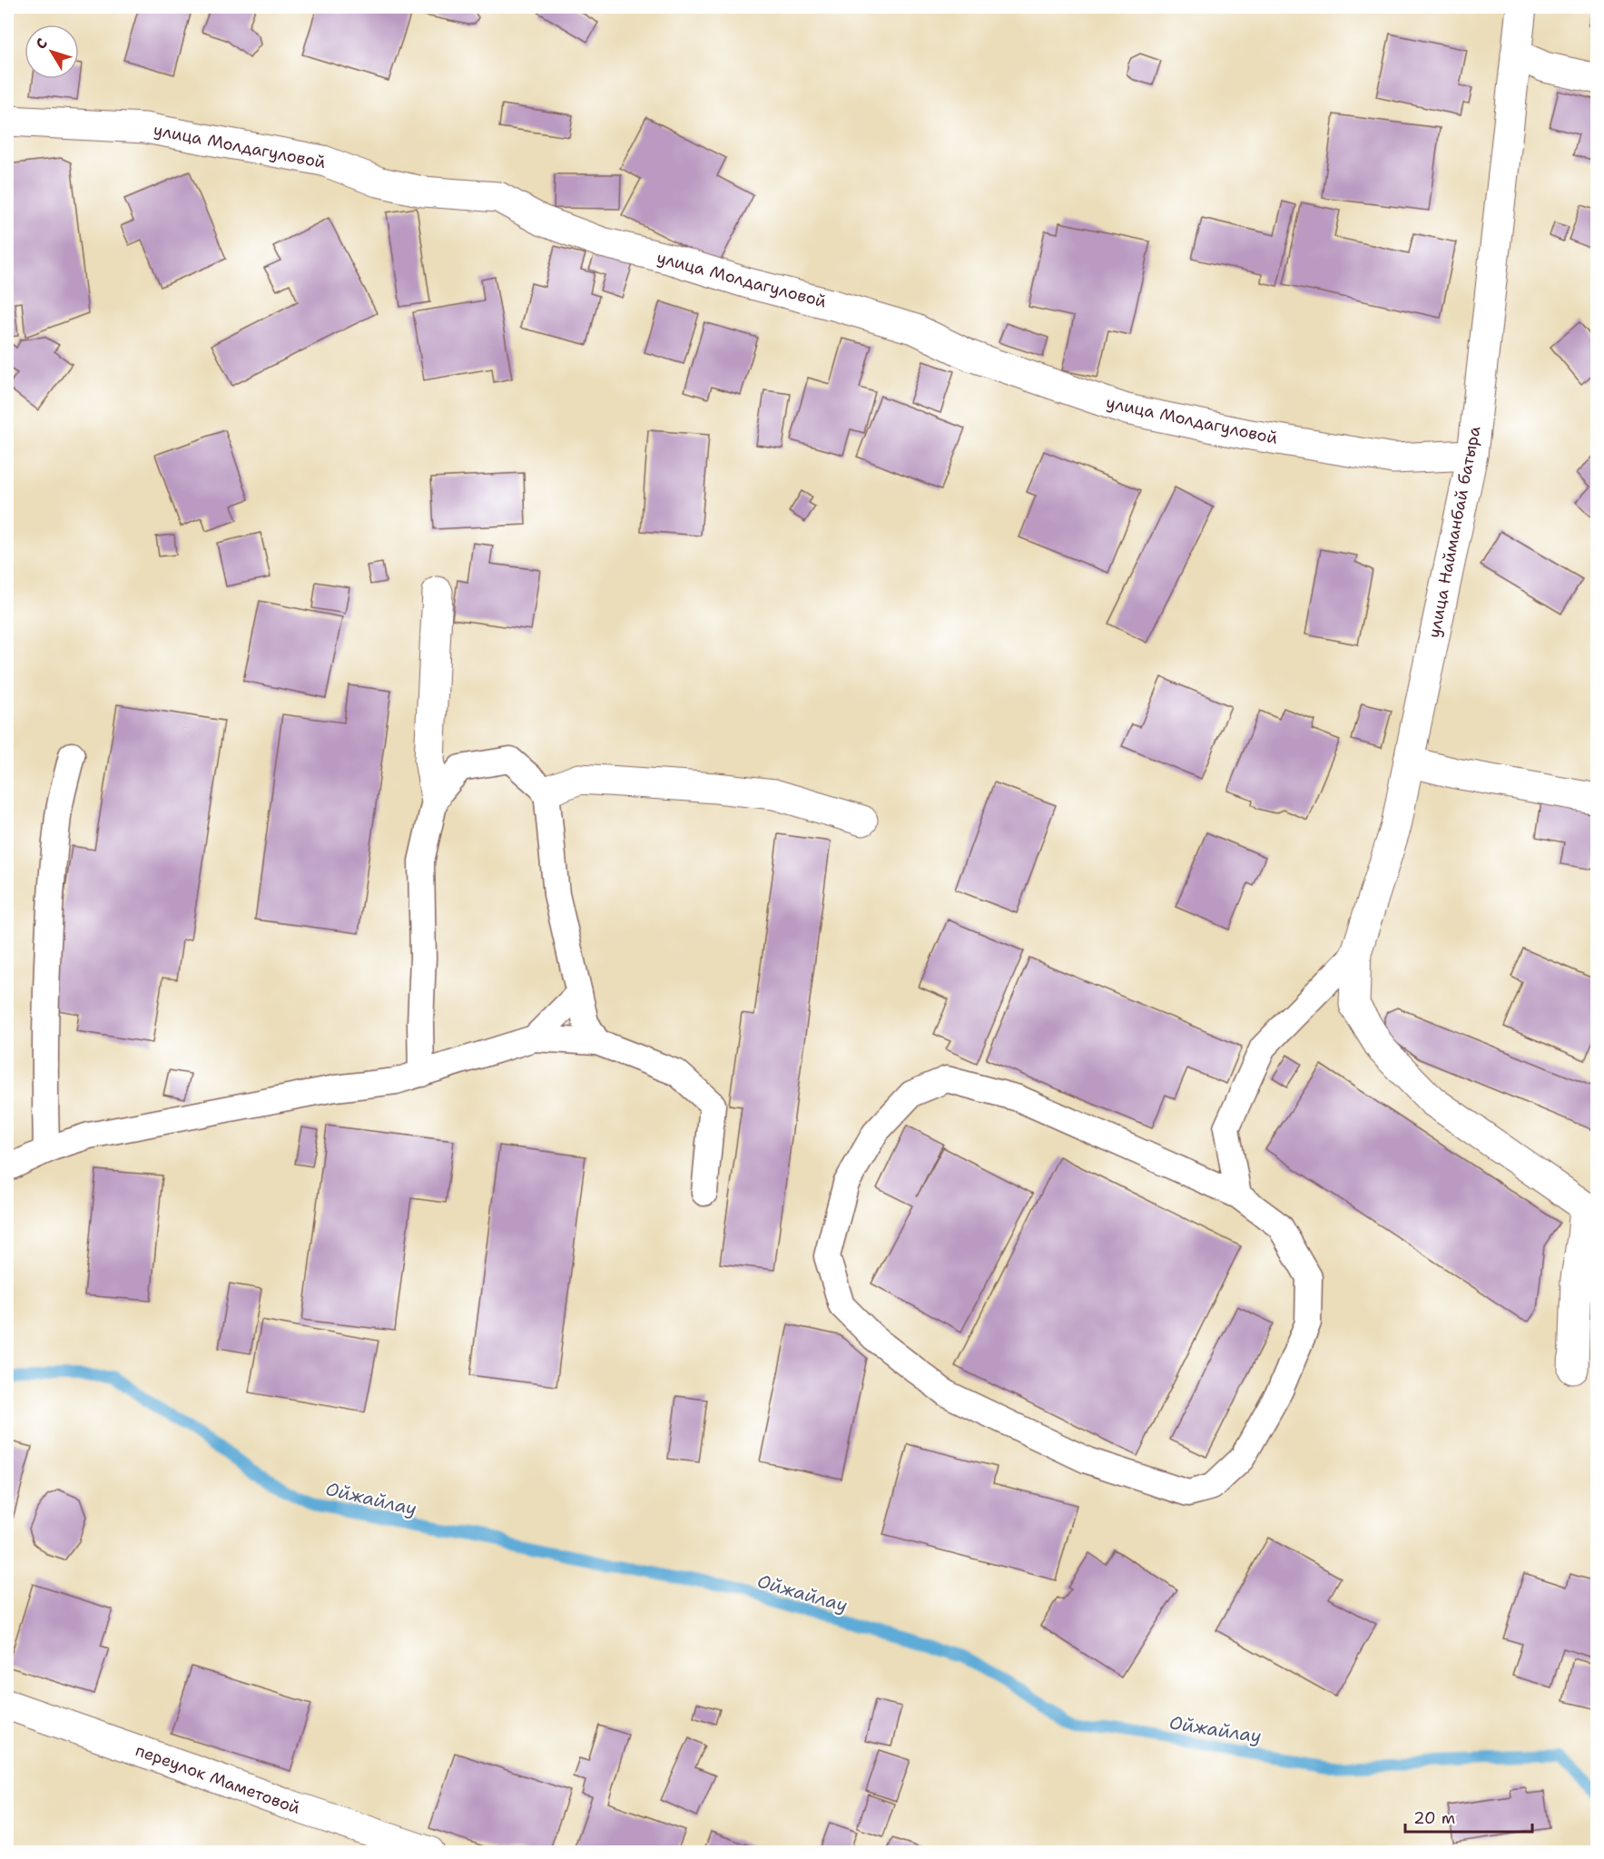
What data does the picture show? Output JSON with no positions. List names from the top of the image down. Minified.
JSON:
{"streets":{"street":["улица Молдагуловой","улица Найманбай батыра","переулок Маметовой"]},"crossings":[["улица Молдагуловой","улица Найманбай батыра"]],"water":["Ойжайлау"],"scale_bar":"20 m","north":"top left"}
